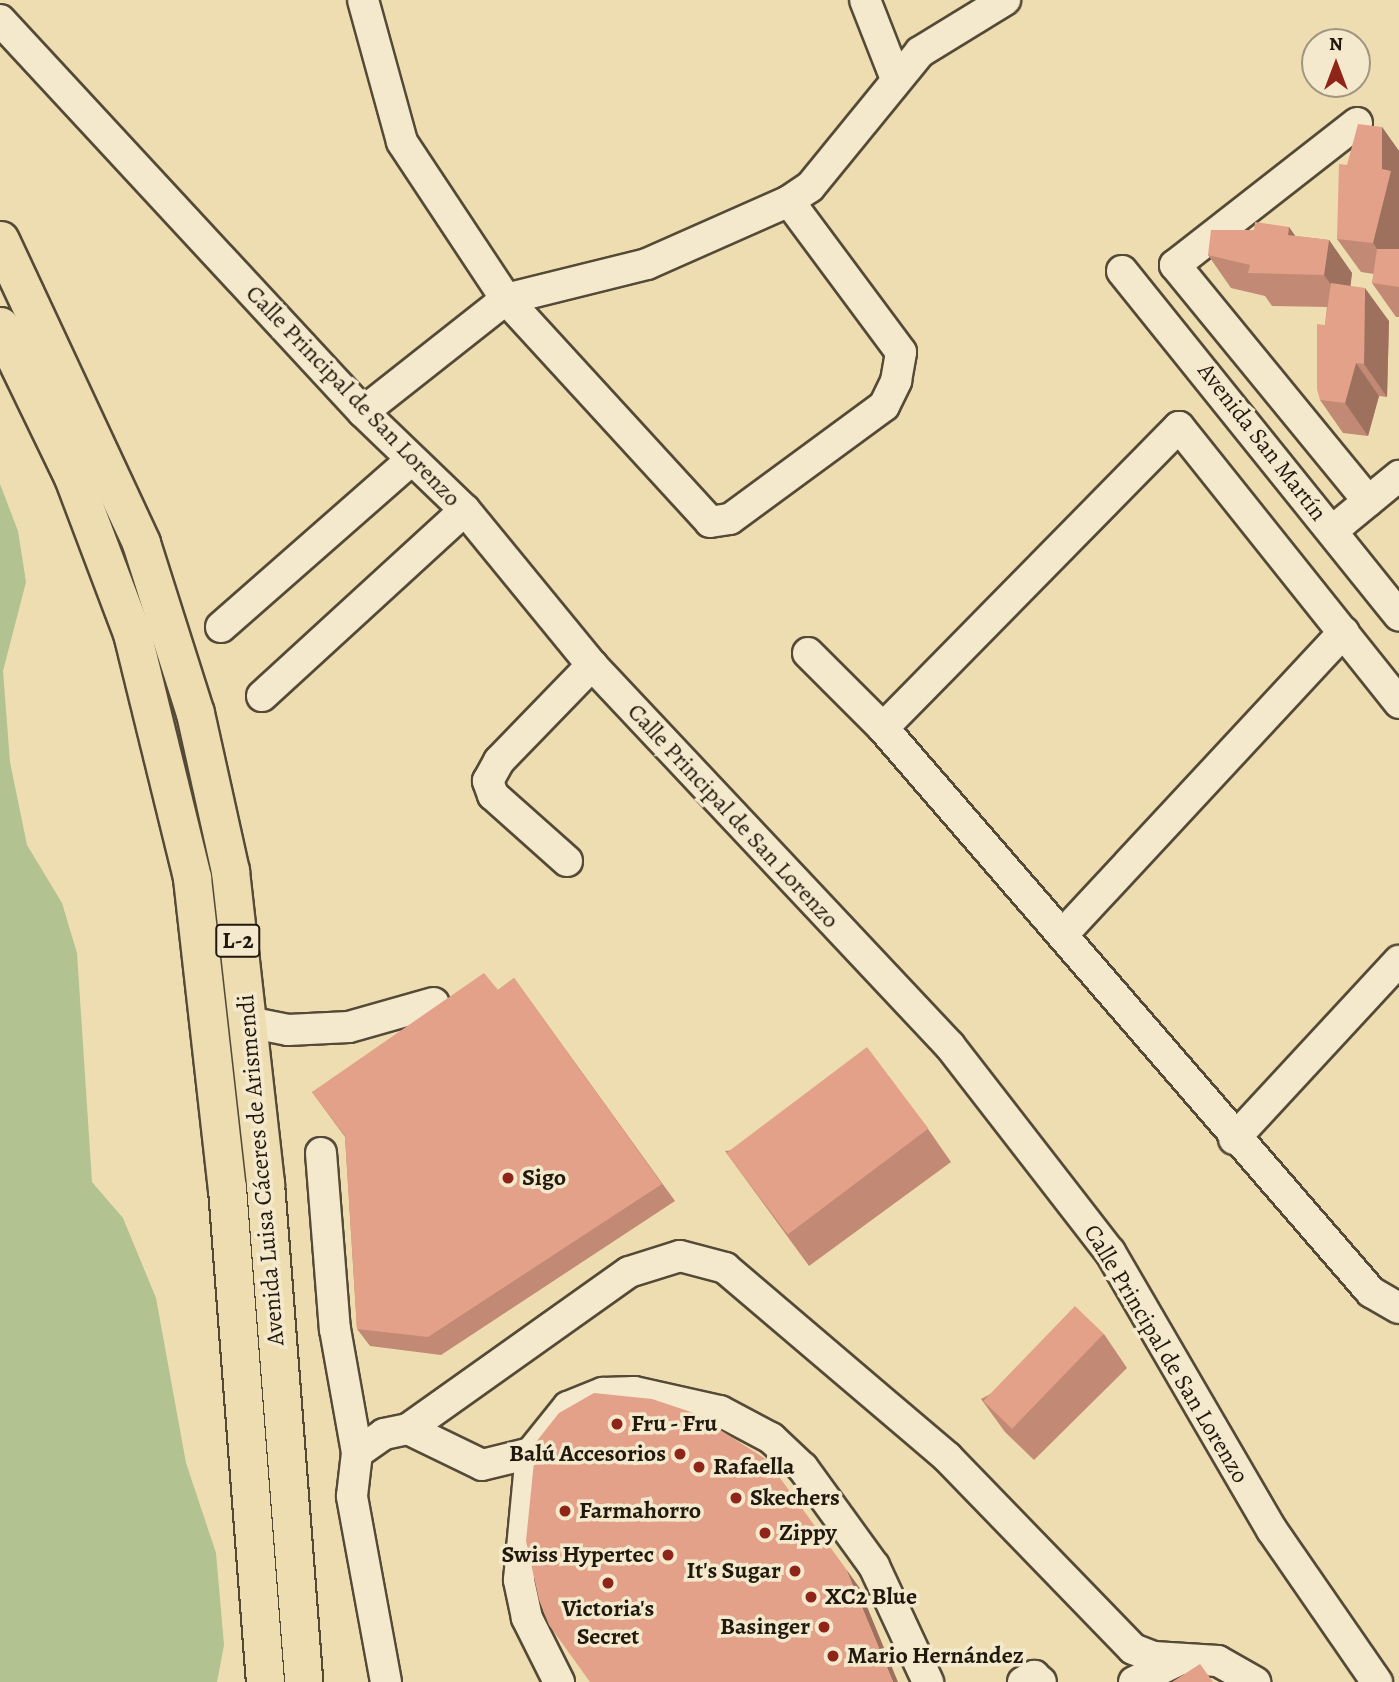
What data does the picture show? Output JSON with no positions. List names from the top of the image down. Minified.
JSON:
{"streets":{"main road":["L-2","Avenida Luisa Cáceres de Arismendi"],"street":["Calle Principal de San Lorenzo","Avenida San Martín"]},"places":["Sigo","Fru - Fru","Balú Accesorios","Rafaella","Skechers","Farmahorro","Zippy","Swiss Hypertec","It's Sugar","Victoria's Secret","XC2 Blue","Basinger","Mario Hernández"],"north":"top"}
